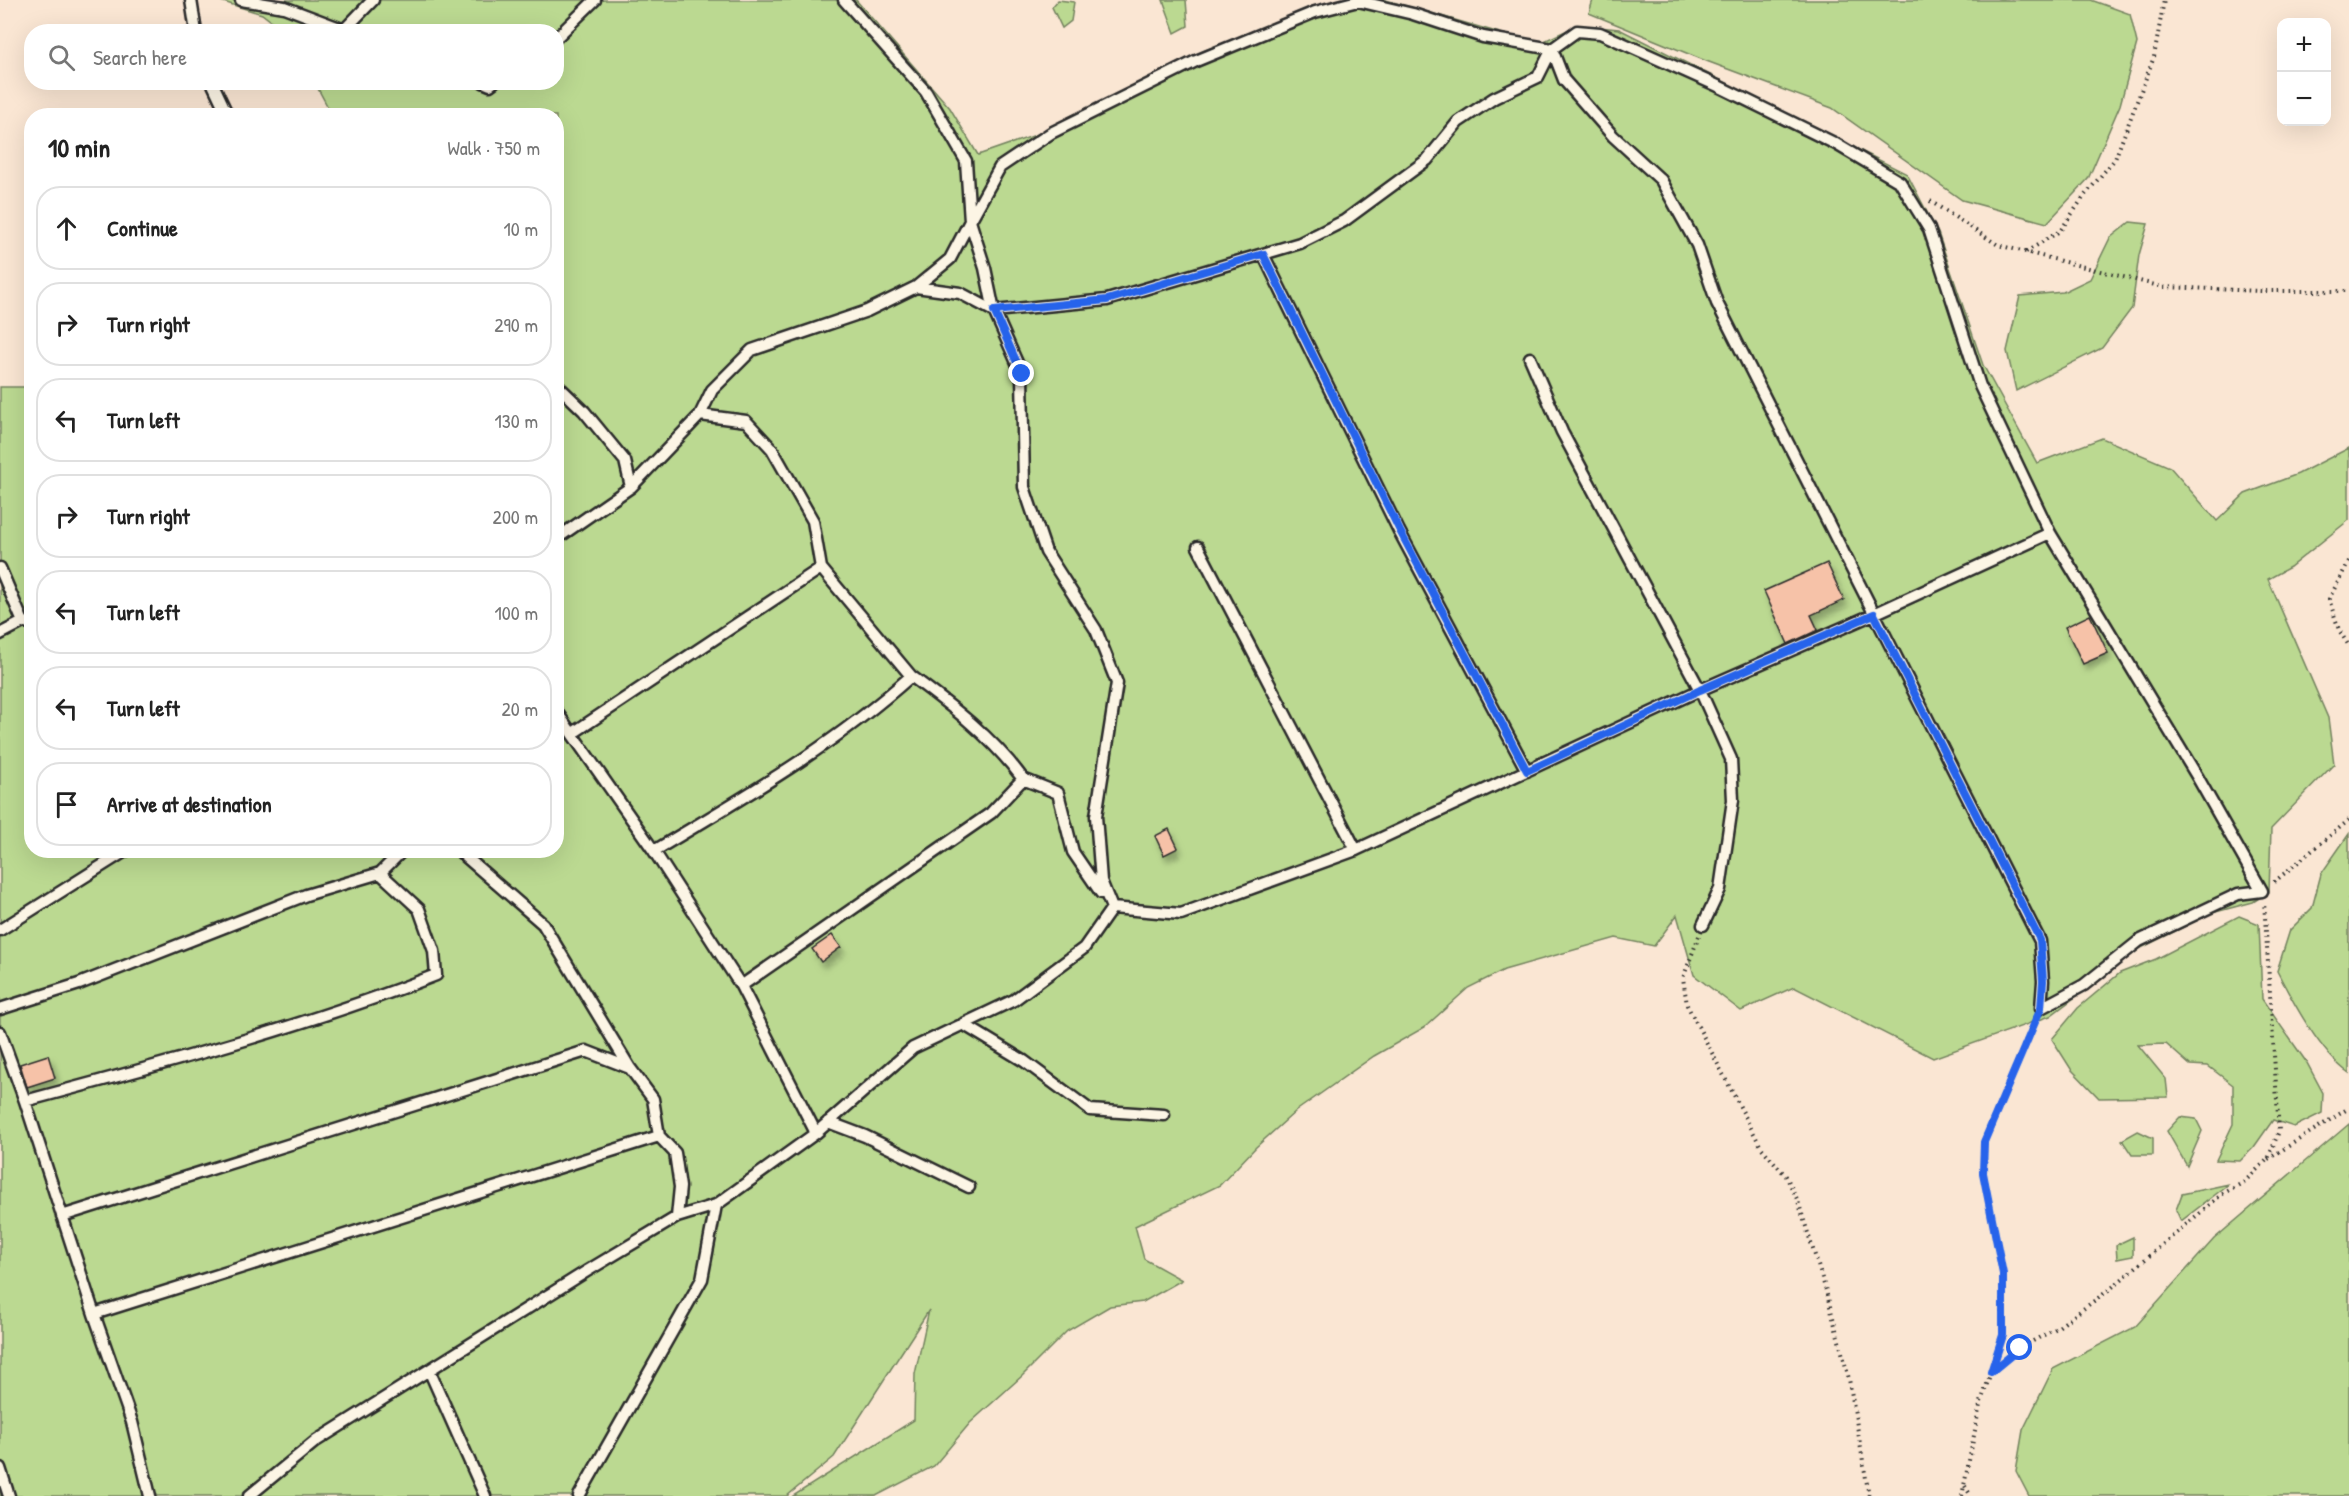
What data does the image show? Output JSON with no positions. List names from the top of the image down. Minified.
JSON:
{"page":{"map_buttons":["+","−"],"search":"Search here","heading":["10 min","Walk · 750 m"],"list":[["Continue","10 m"],["Turn right","290 m"],["Turn left","130 m"],["Turn right","200 m"],["Turn left","100 m"],["Turn left","20 m"],"Arrive at destination"]}}
